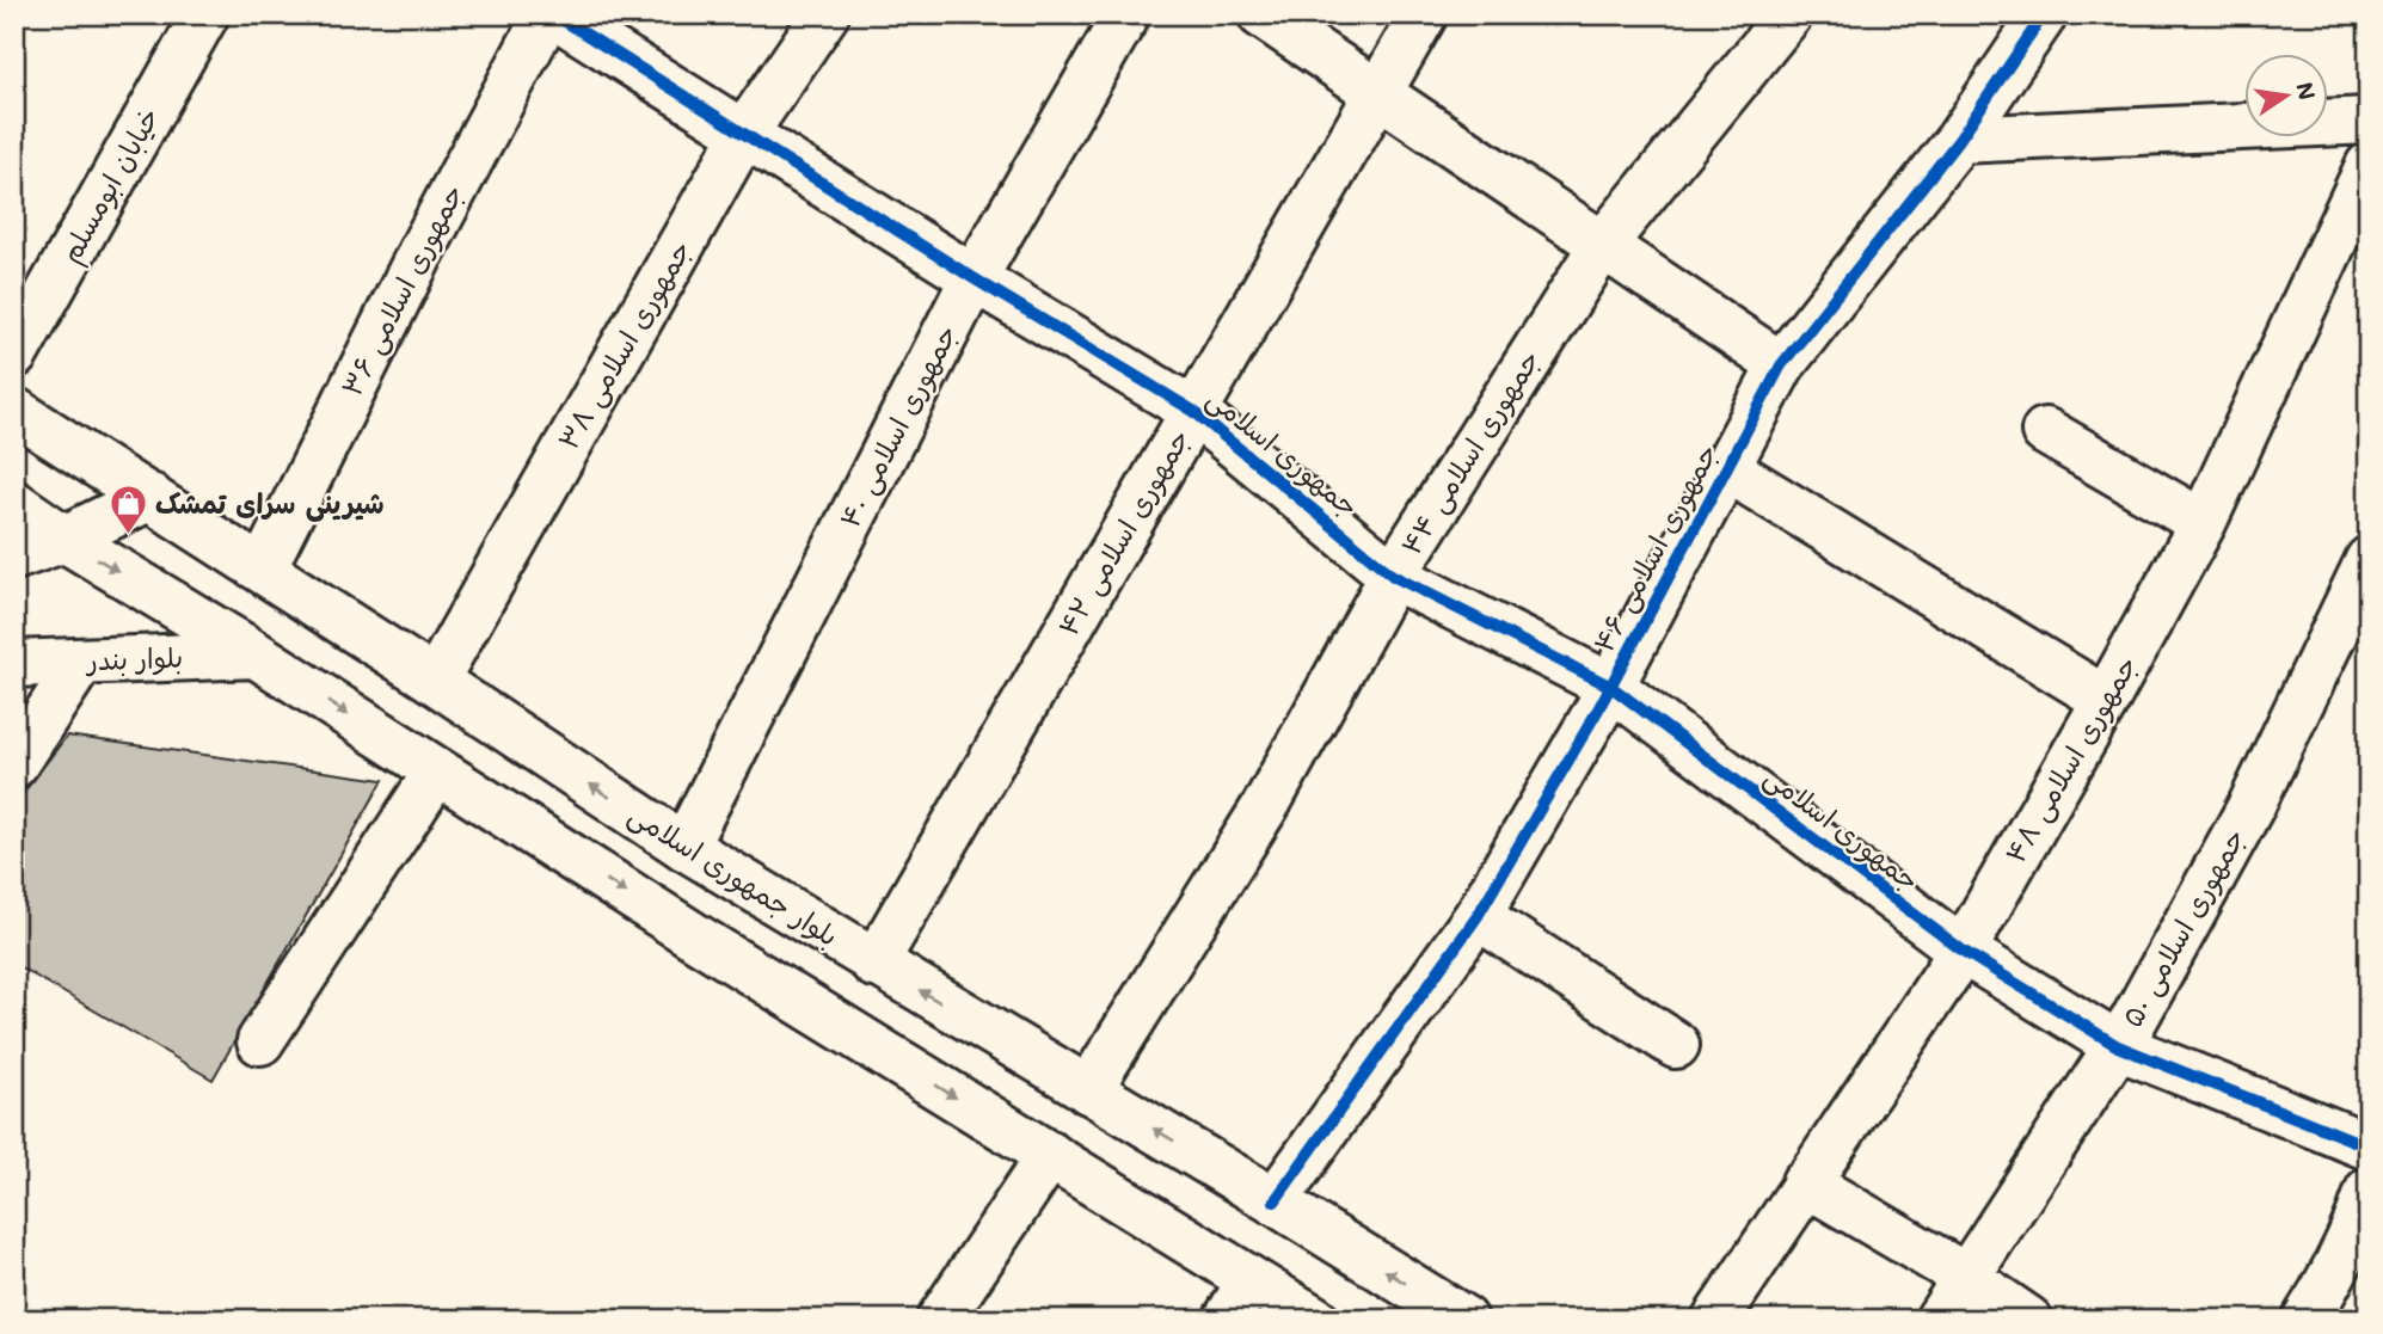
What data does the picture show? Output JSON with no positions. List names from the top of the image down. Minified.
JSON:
{"streets":{"street":["خیابان ابومسلم","جمهوری اسلامی ۳۶","جمهوری اسلامی ۳۸","جمهوری اسلامی ۴۰","جمهوری اسلامی","جمهوری اسلامی ۴۴","جمهوری اسلامی ۴۲","جمهوری اسلامی ۴۶","بلوار بندر","جمهوری اسلامی ۴۸","بلوار جمهوری اسلامی","جمهوری اسلامی ۵۰"]},"crossings":[["جمهوری اسلامی ۳۶","بلوار جمهوری اسلامی"],["جمهوری اسلامی ۳۸","جمهوری اسلامی"],["جمهوری اسلامی ۳۸","بلوار جمهوری اسلامی"],["جمهوری اسلامی ۴۰","جمهوری اسلامی"],["جمهوری اسلامی ۴۰","بلوار جمهوری اسلامی"],["جمهوری اسلامی","جمهوری اسلامی ۴۴"],["جمهوری اسلامی","جمهوری اسلامی ۴۲"],["جمهوری اسلامی","جمهوری اسلامی ۴۶"],["جمهوری اسلامی","جمهوری اسلامی ۴۸"],["جمهوری اسلامی","جمهوری اسلامی ۵۰"],["جمهوری اسلامی ۴۴","بلوار جمهوری اسلامی"],["جمهوری اسلامی ۴۲","بلوار جمهوری اسلامی"],["جمهوری اسلامی ۴۶","بلوار جمهوری اسلامی"]],"places":{"shop":["شیرینی سرای تمشک"]},"north":"right"}
